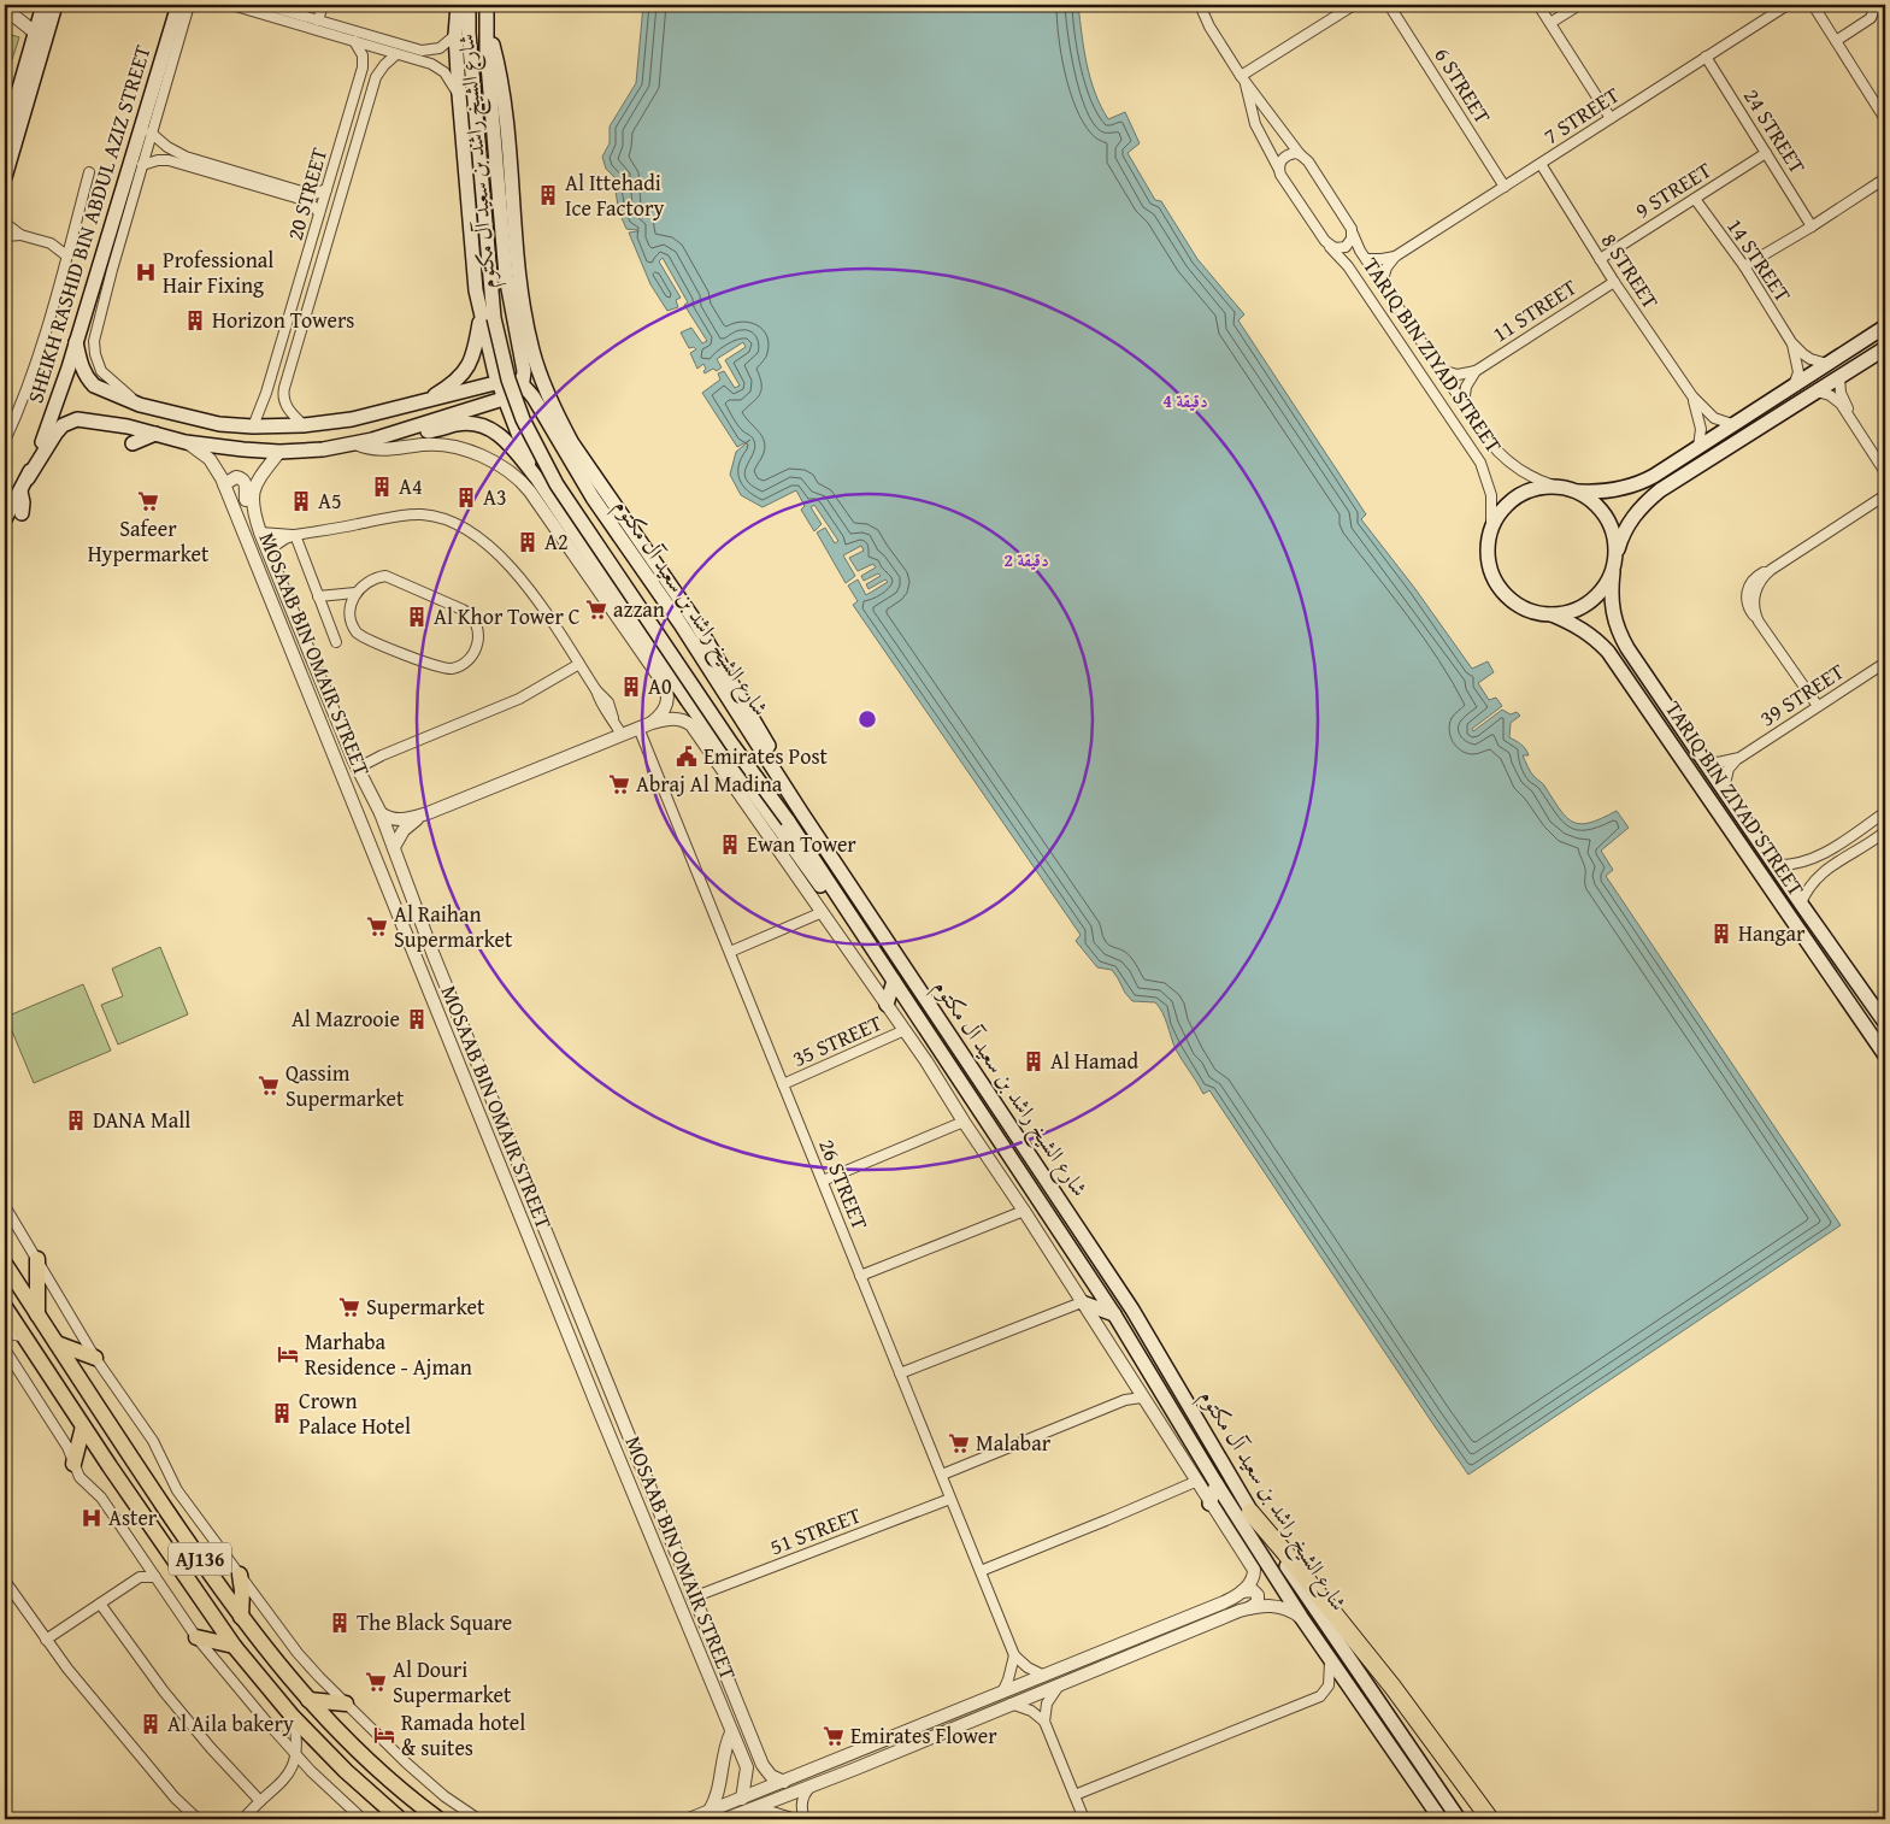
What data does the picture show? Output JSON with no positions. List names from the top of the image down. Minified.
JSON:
{"streets":{"main road":["شارع الشيخ راشد بن سعيد آل مكتوم","SHEIKH RASHID BIN ABDUL AZIZ STREET","TARIQ BIN ZIYAD STREET","AJ136"],"street":["6 STREET","7 STREET","24 STREET","9 STREET","20 STREET","14 STREET","8 STREET","11 STREET","MOSAAB BIN OMAIR STREET","39 STREET","35 STREET","26 STREET","51 STREET"]},"crossings":[["6 STREET","7 STREET"],["7 STREET","24 STREET"],["7 STREET","8 STREET"],["7 STREET","TARIQ BIN ZIYAD STREET"],["24 STREET","9 STREET"],["9 STREET","14 STREET"],["9 STREET","8 STREET"],["8 STREET","11 STREET"],["8 STREET","TARIQ BIN ZIYAD STREET"],["11 STREET","TARIQ BIN ZIYAD STREET"],["TARIQ BIN ZIYAD STREET","39 STREET"],["MOSAAB BIN OMAIR STREET","51 STREET"],["35 STREET","26 STREET"],["26 STREET","51 STREET"]],"places":{"building":["Al Ittehadi Ice Factory","Horizon Towers","A4","A3","A5","A2","Al Khor Tower C","A0","Ewan Tower","Hangar","Al Mazrooie","Al Hamad","DANA Mall","Crown Palace Hotel","The Black Square","Al Aila bakery"],"hospital":["Professional Hair Fixing","Aster"],"supermarket":["Safeer Hypermarket","azzan","Abraj Al Madina","Al Raihan Supermarket","Qassim Supermarket","Supermarket","Malabar","Al Douri Supermarket","Emirates Flower"],"public building":["Emirates Post"],"hotel":["Marhaba Residence - Ajman","Ramada hotel & suites"]},"rings":["4 دقيقة","2 دقيقة"]}
